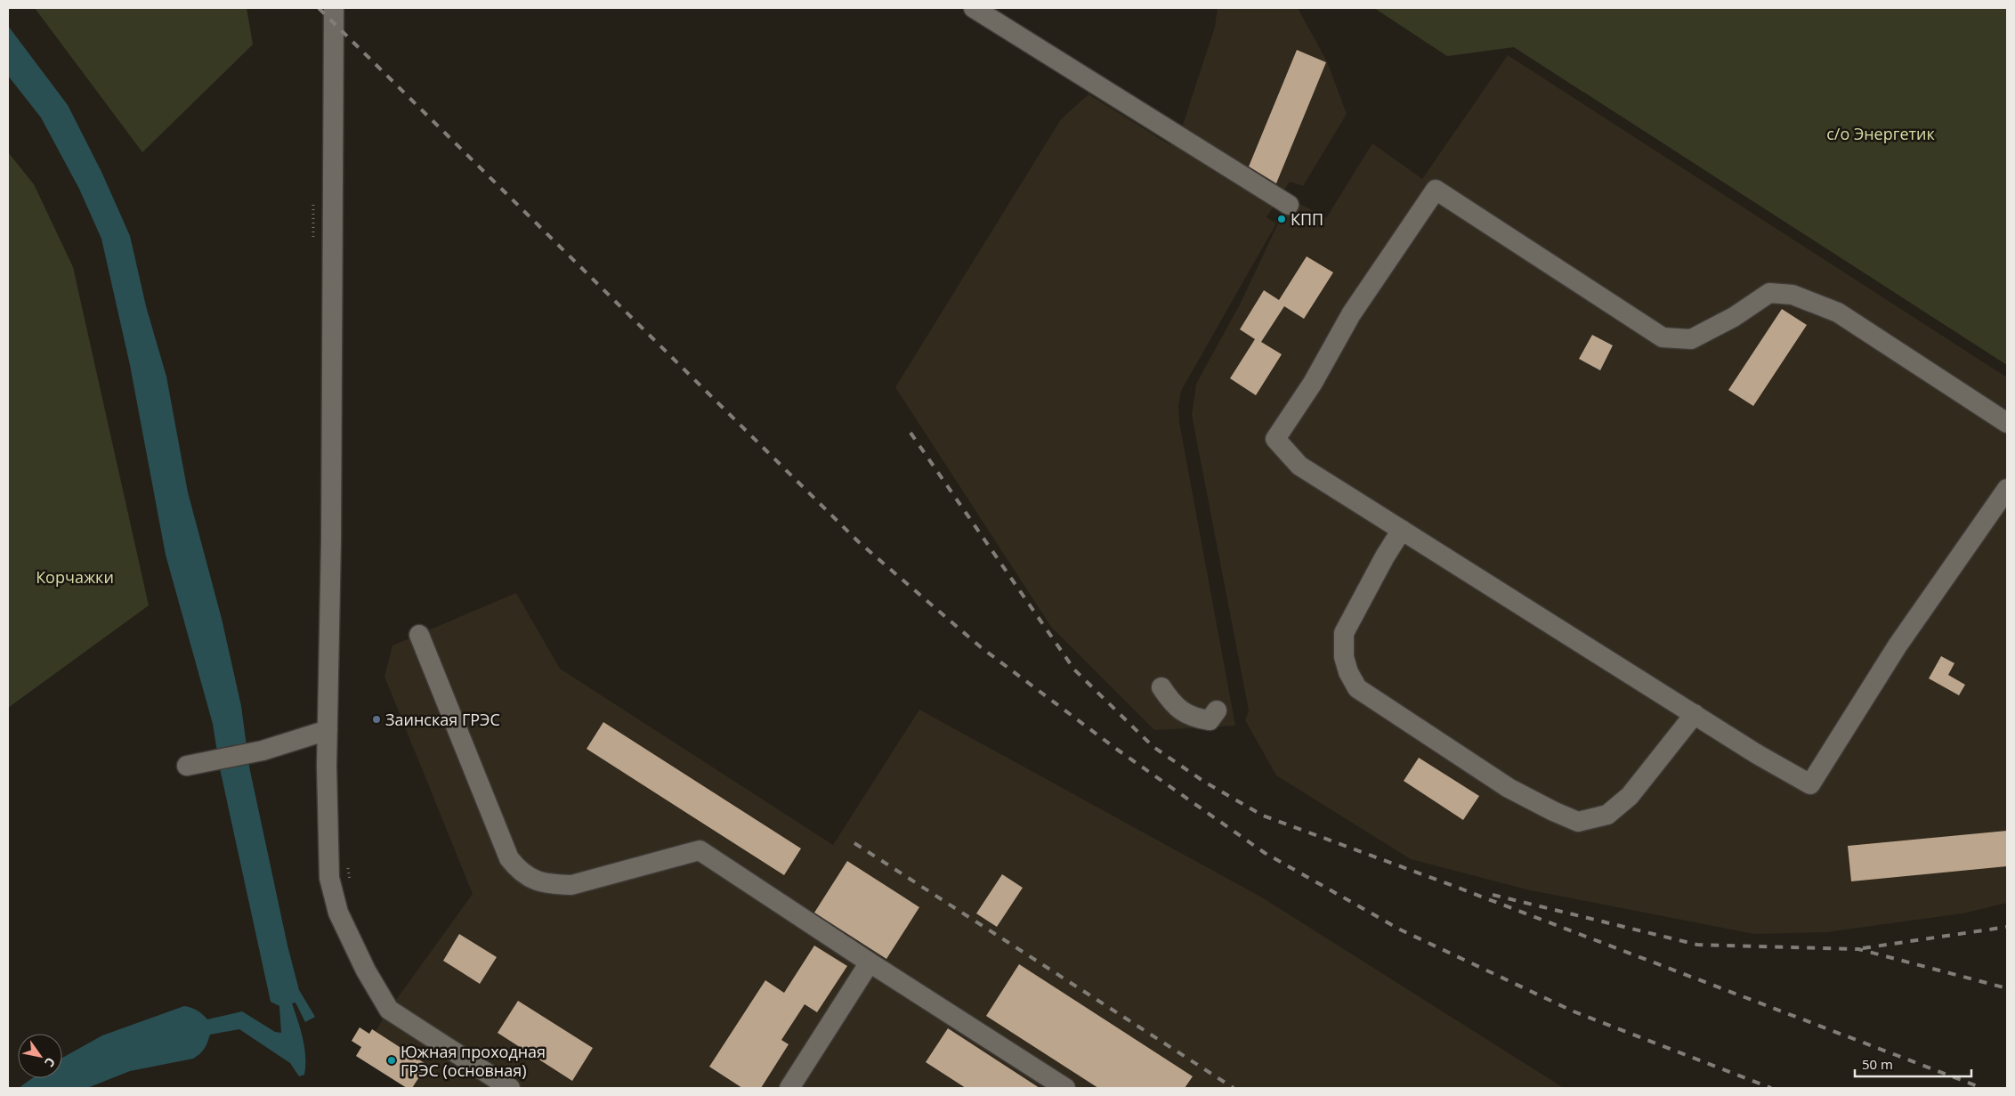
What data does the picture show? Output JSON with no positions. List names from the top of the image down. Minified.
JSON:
{"parks":["с/о Энергетик","Корчажки"],"places":["КПП","Заинская ГРЭС","Южная проходная ГРЭС (основная)"],"scale_bar":"50 m","north":"bottom right"}
